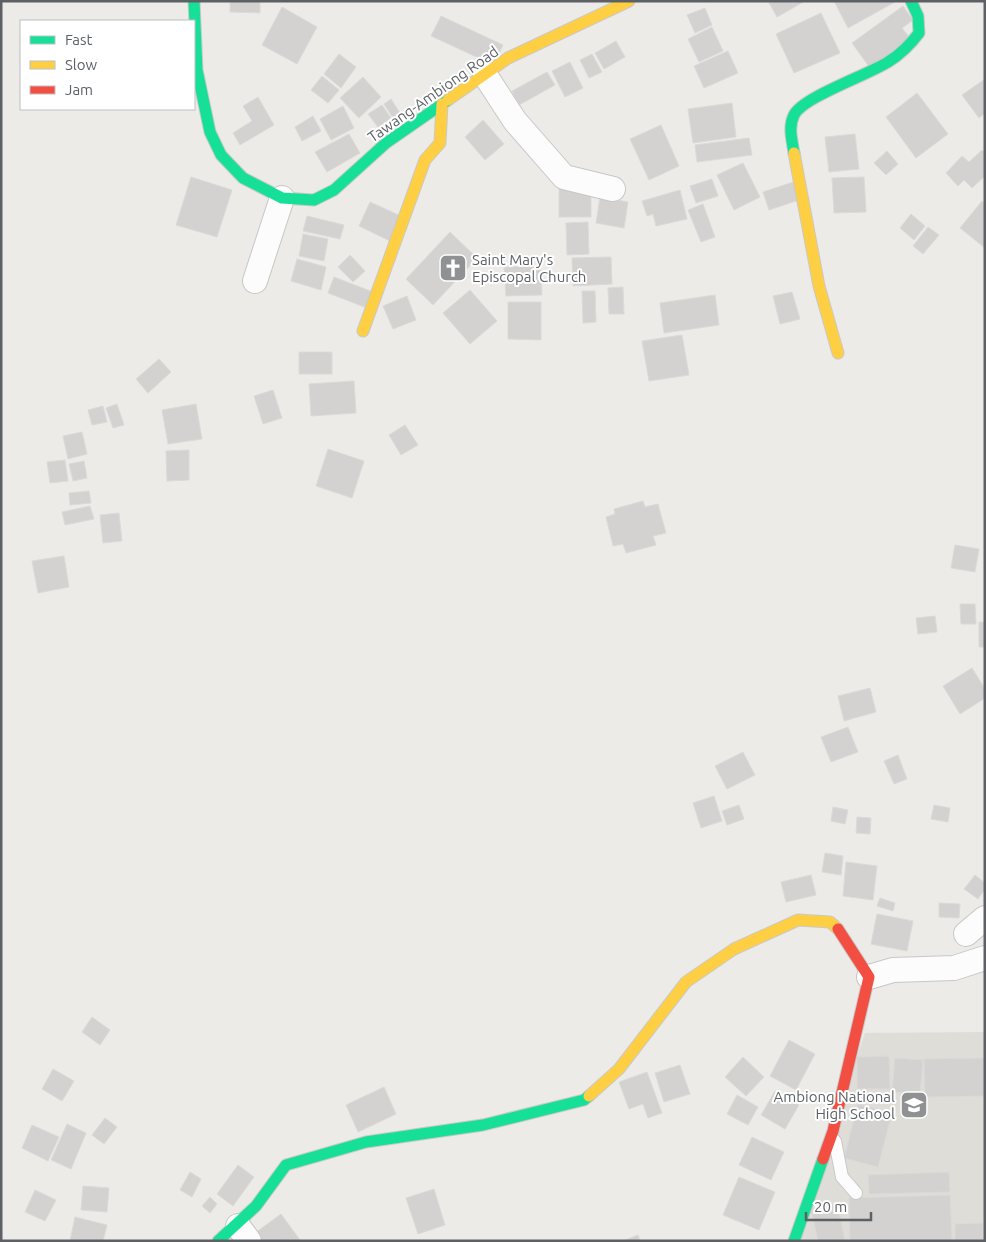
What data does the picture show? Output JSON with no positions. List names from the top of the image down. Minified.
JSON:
{"streets":{"street":["Tawang-Ambiong Road"]},"places":{"church":["Saint Mary's Episcopal Church"],"school or university":["Ambiong National High School"]},"legend":["Fast","Slow","Jam"],"scale_bar":"20 m"}
